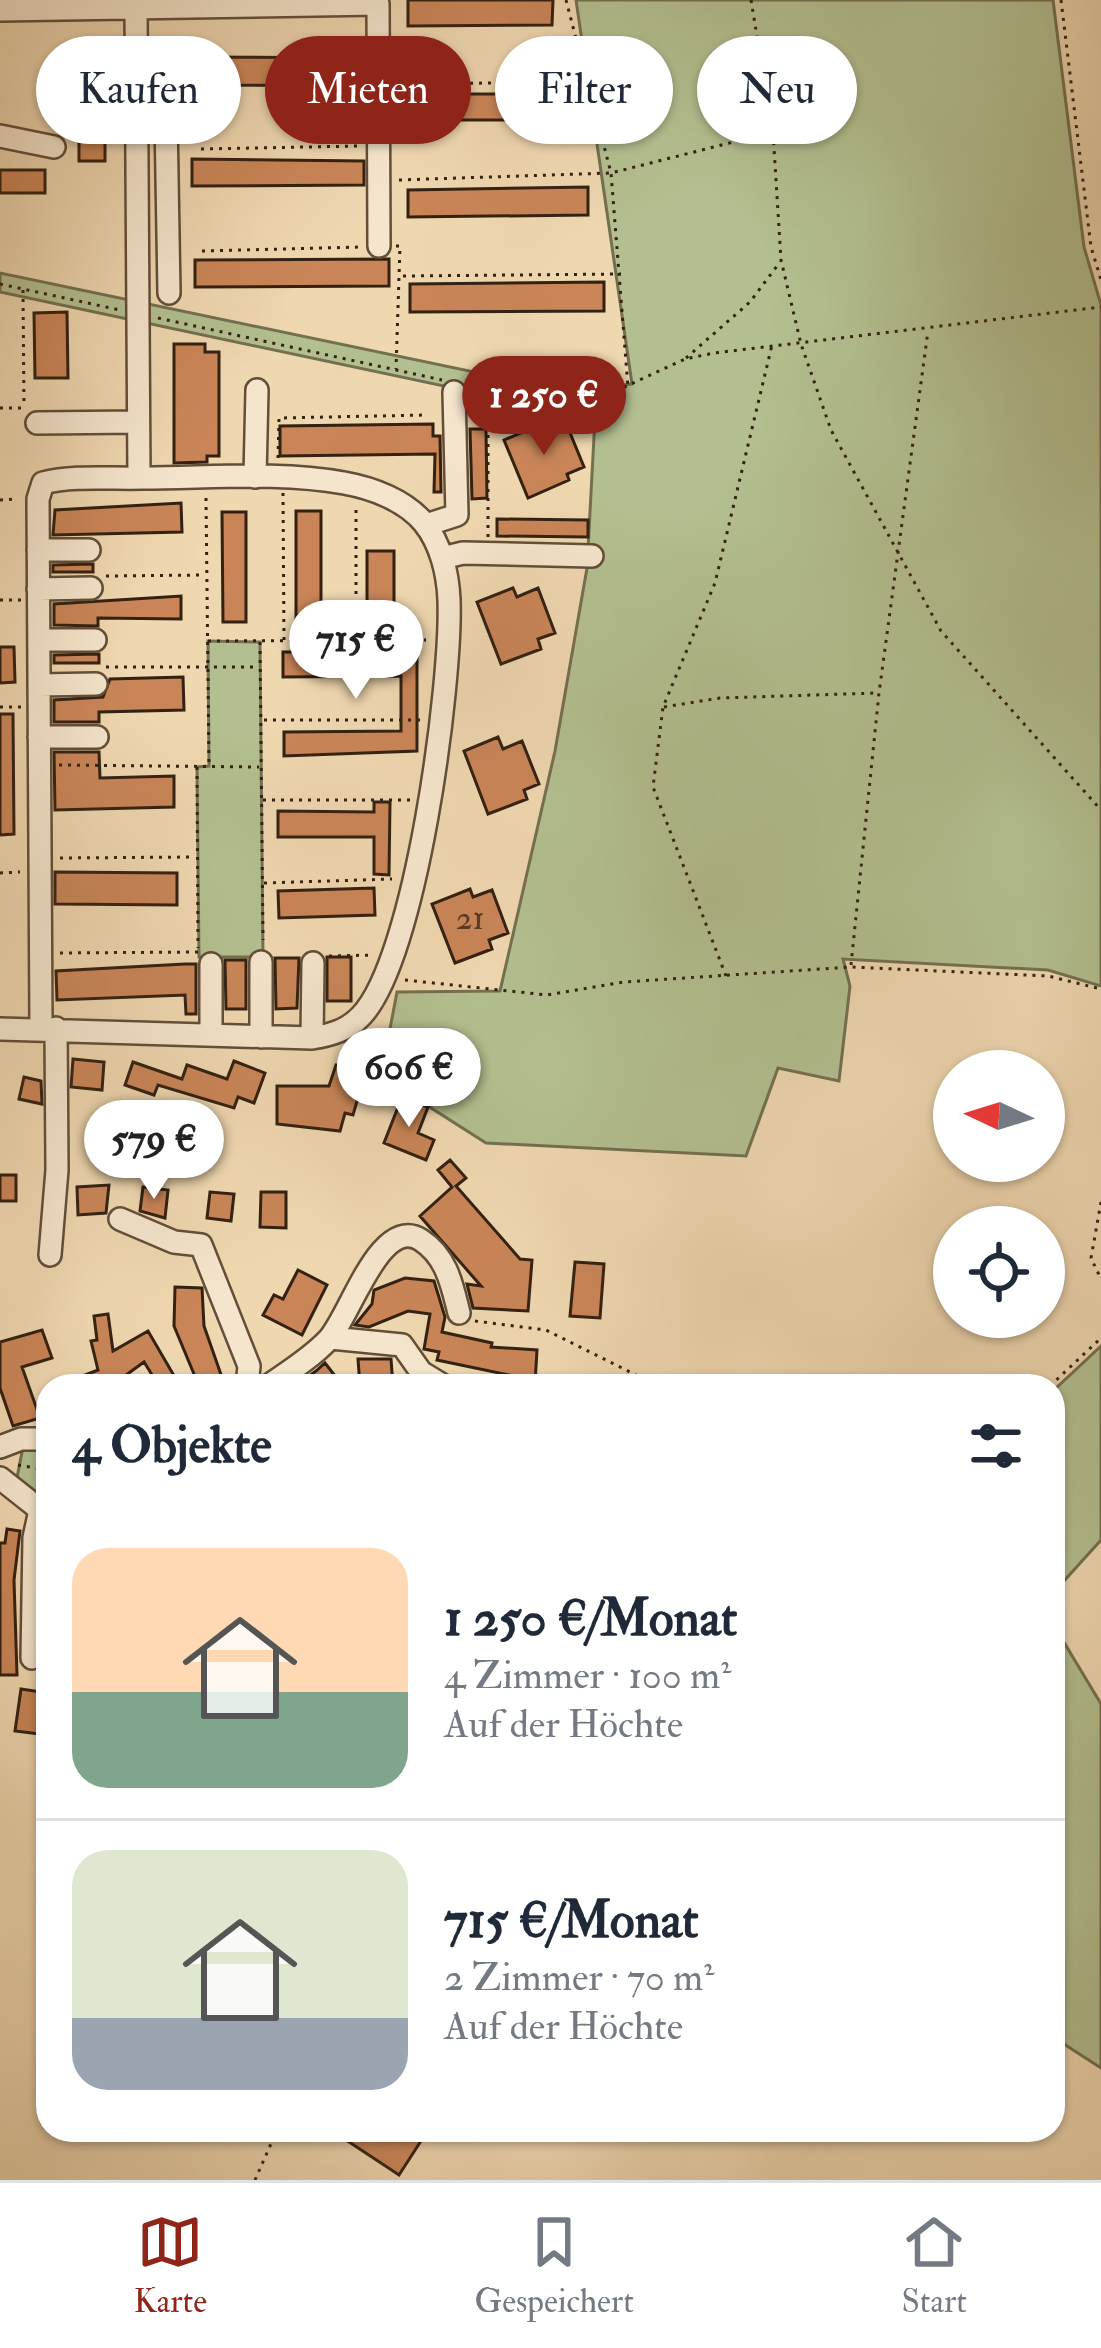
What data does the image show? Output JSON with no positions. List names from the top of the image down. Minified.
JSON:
{"house_numbers":["21"],"north":"left","page":{"chip":["Kaufen","Mieten","Filter","Neu"],"price":["1 250 €","715 €","606 €","579 €"],"heading":"4 Objekte","list":[{"name":"1 250 €/Monat","note":"4 Zimmer · 100 m² · Auf der Höchte"},{"name":"715 €/Monat","note":"2 Zimmer · 70 m² · Auf der Höchte"}],"tabs":["Karte","Gespeichert","Start"]}}
